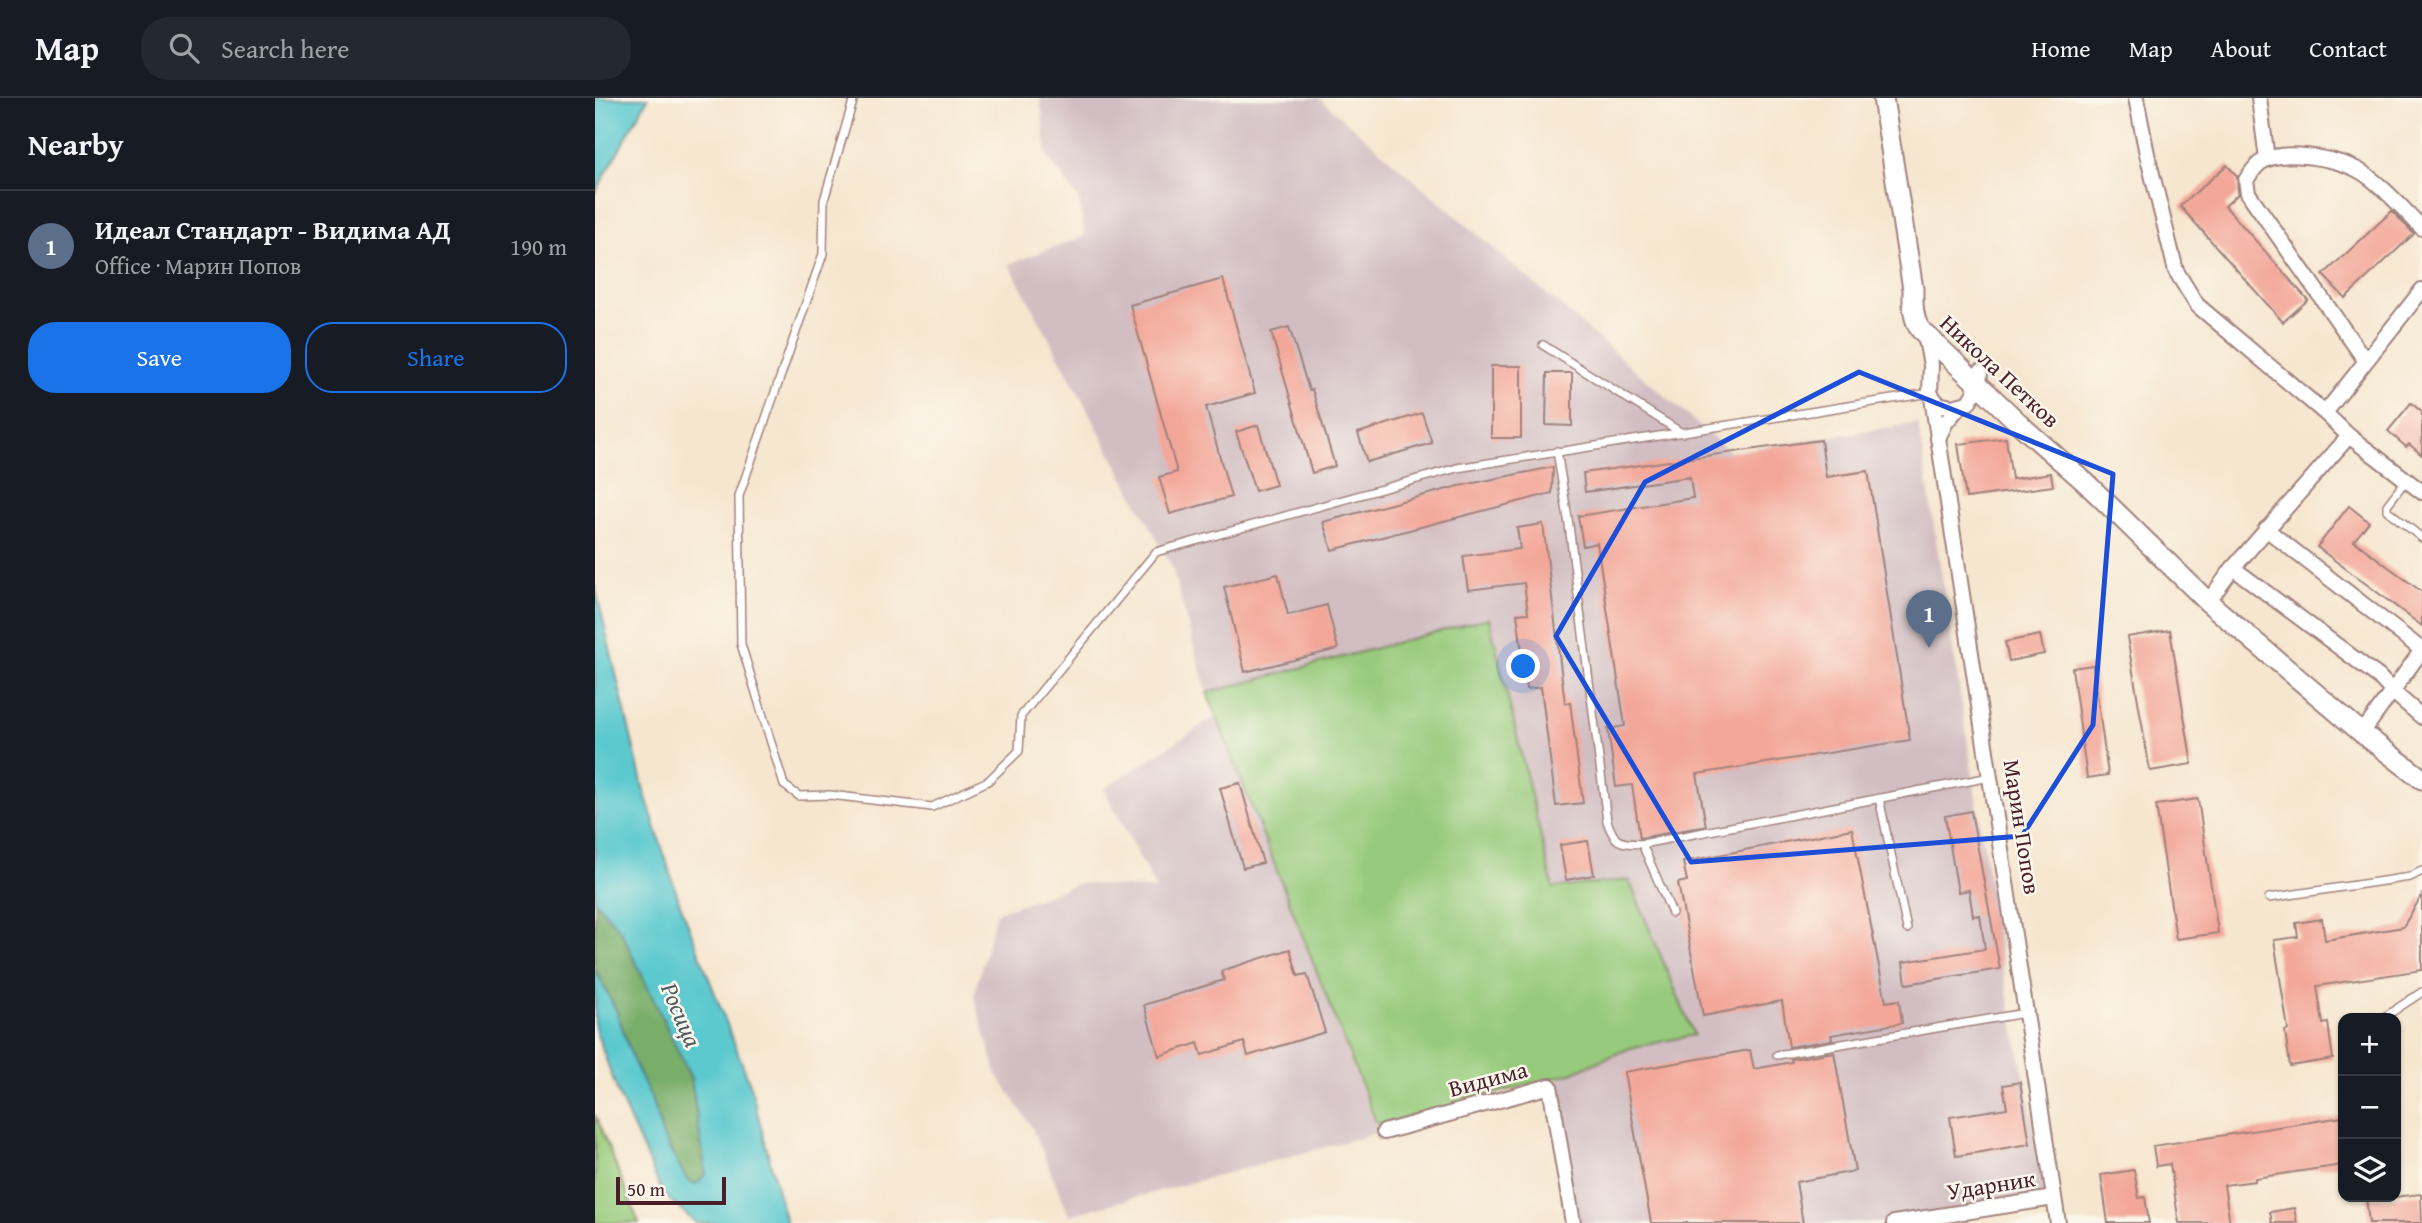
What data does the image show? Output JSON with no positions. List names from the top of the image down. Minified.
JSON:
{"streets":{"main road":["Никола Петков"],"street":["Марин Попов","Видима","Ударник"]},"crossings":[["Никола Петков","Марин Попов"],["Марин Попов","Ударник"]],"water":["Росица"],"scale_bar":"50 m","page":{"header":"Map","search":"Search here","nav":["Home","Map","About","Contact"],"heading":"Nearby","list":[{"mark":"1","name":"Идеал Стандарт - Видима АД","note":"Office · Марин Попов","value":"190 m"}],"buttons":["Save","Share"],"pins":"1","map_buttons":["+","−"],"scale":"50 m"}}
